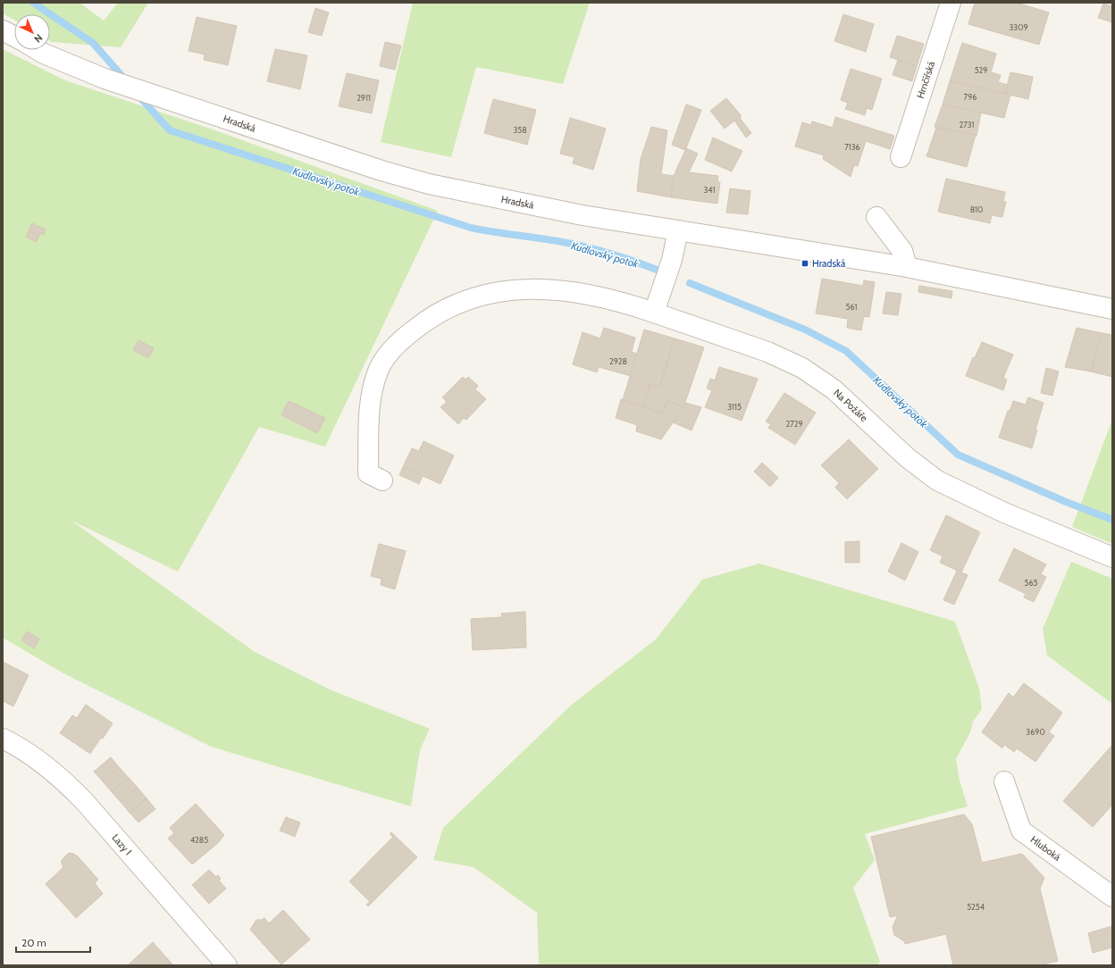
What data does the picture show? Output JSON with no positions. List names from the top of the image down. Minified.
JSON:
{"streets":{"street":["Hrnčířská","Hradská","Na Požáře","Lazy I","Hluboká"]},"water":["Kudlovský potok"],"places":{"transit":["Hradská"]},"house_numbers":["3309","529","796","2911","2731","358","7136","341","810","561","2928","3115","2729","565","3690","4285","5254"],"scale_bar":"20 m","north":"bottom right"}
